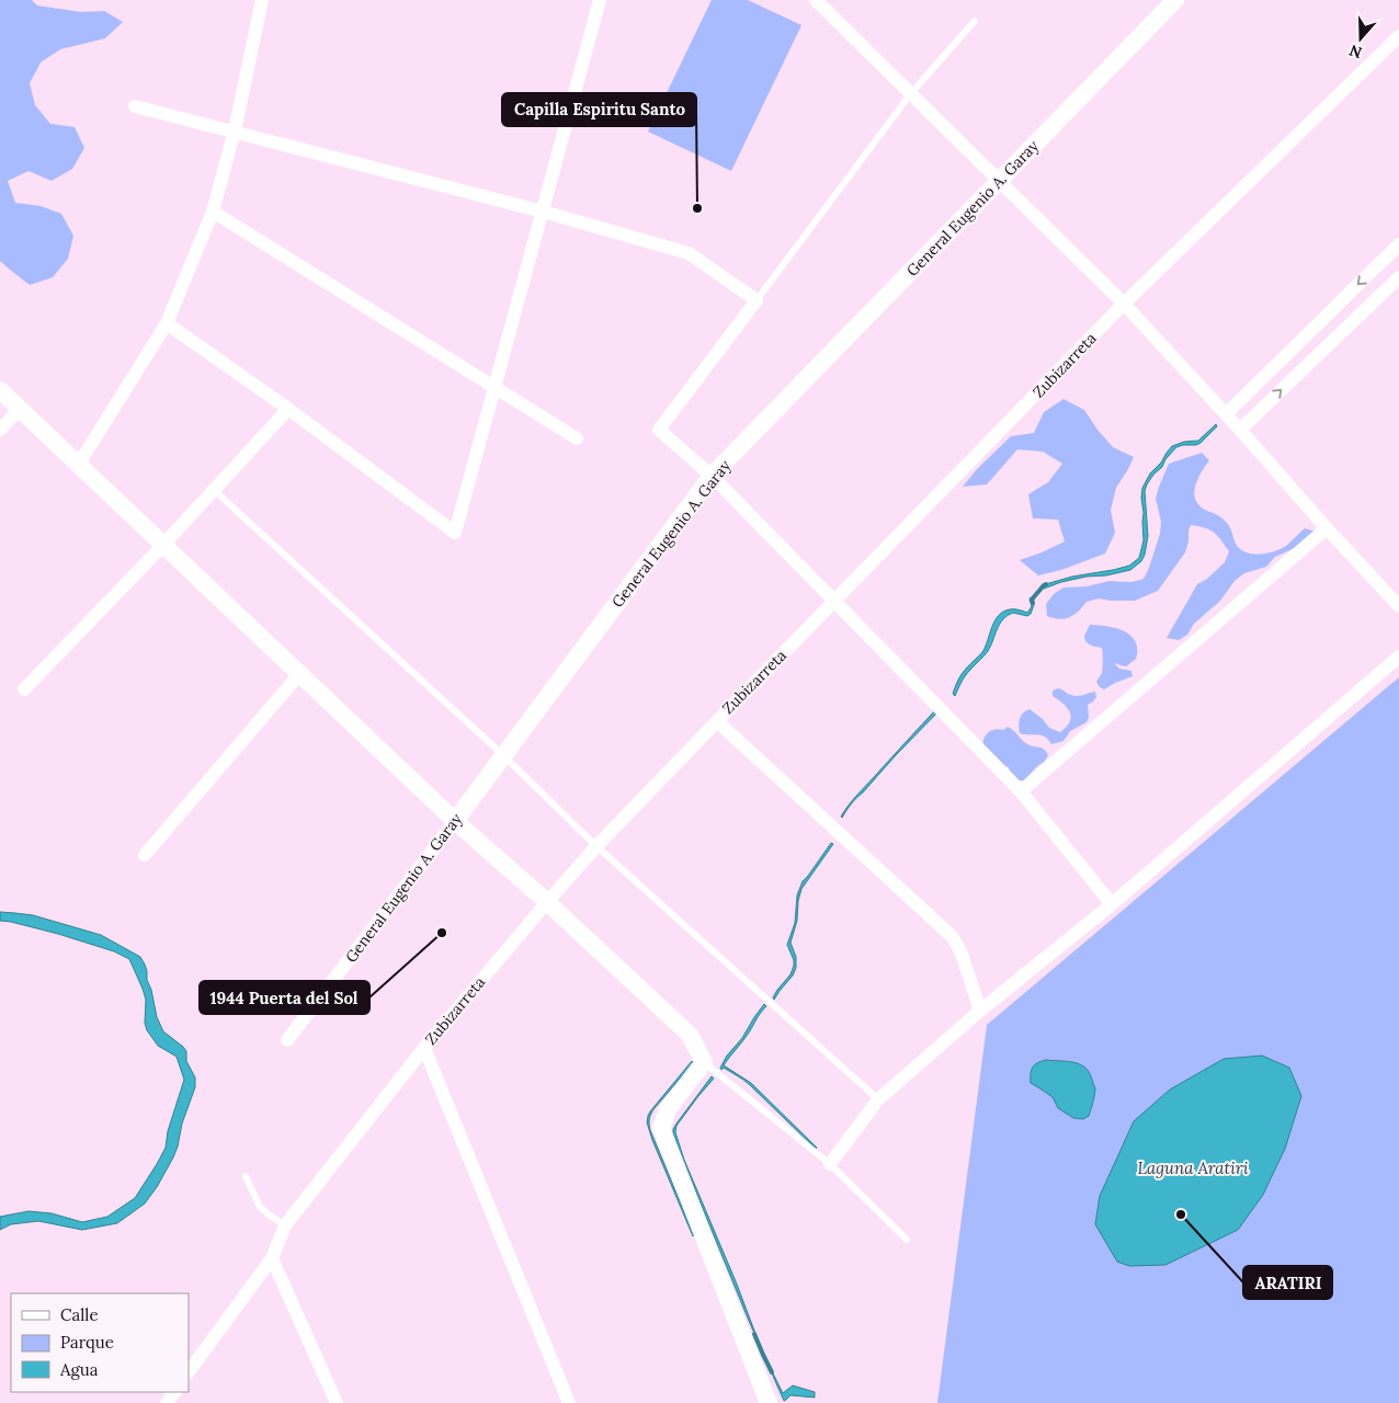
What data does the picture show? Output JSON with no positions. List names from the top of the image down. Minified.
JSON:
{"streets":{"street":["General Eugenio A. Garay","Zubizarreta"]},"water":["Laguna Aratiri"],"places":["Capilla Espiritu Santo","1944 Puerta del Sol","ARATIRI"],"legend":["Calle","Parque","Agua"],"north":"bottom"}
